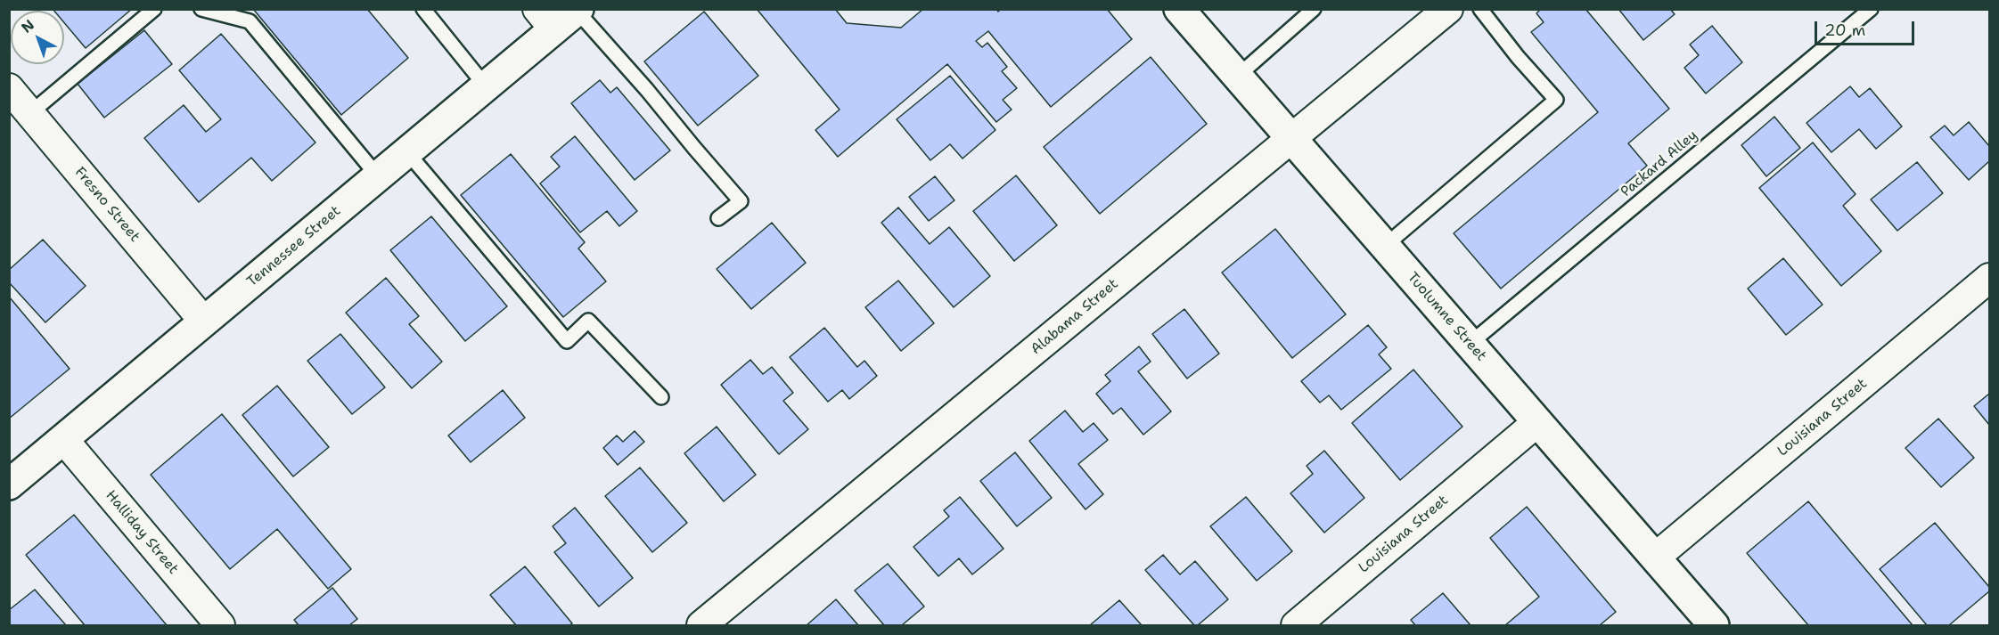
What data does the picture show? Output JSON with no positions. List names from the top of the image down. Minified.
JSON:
{"streets":{"main road":["Tennessee Street","Tuolumne Street"],"street":["Fresno Street","Alabama Street","Louisiana Street","Halliday Street"],"lane":["Packard Alley"]},"crossings":[["Packard Alley","Tuolumne Street"],["Fresno Street","Tennessee Street"],["Tennessee Street","Halliday Street"],["Alabama Street","Tuolumne Street"],["Tuolumne Street","Louisiana Street"]],"scale_bar":"20 m","north":"top left"}
